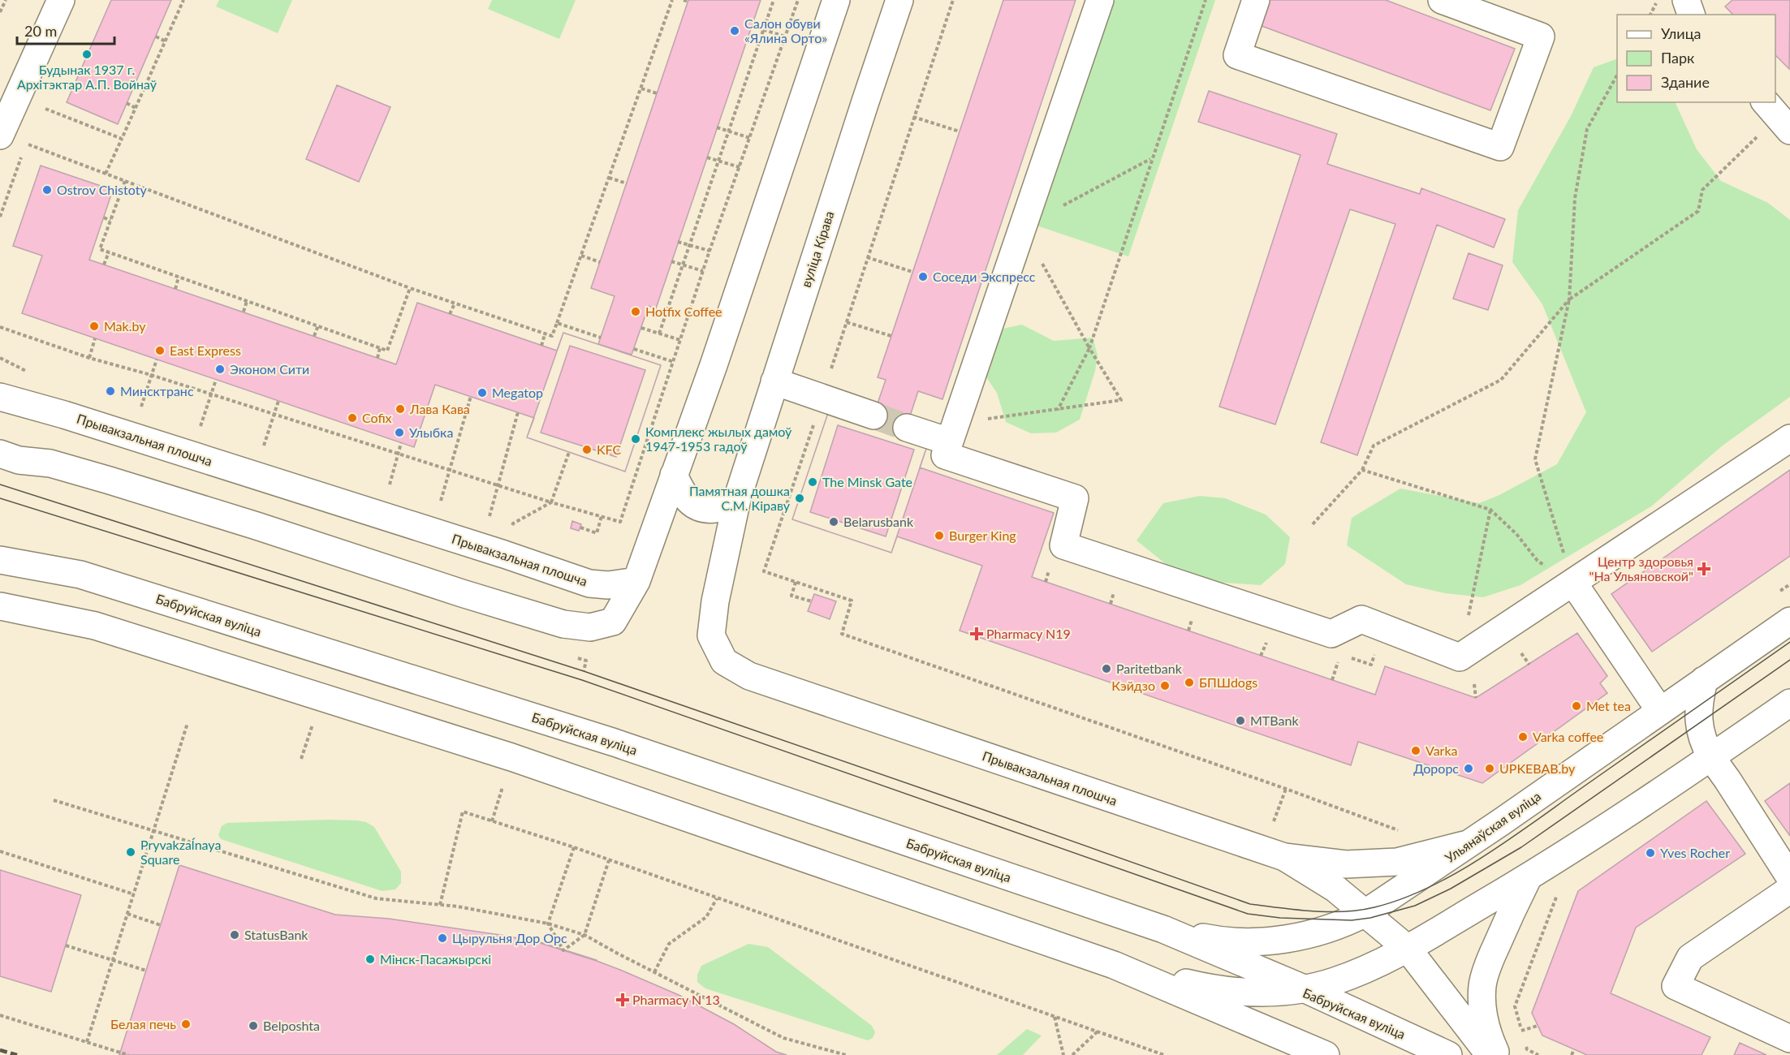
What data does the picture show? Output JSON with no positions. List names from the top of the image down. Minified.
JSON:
{"streets":{"main road":["вуліца Кірава","Прывакзальная плошча","Бабруйская вуліца","Ульянаўская вуліца"]},"crossings":[["вуліца Кірава","Прывакзальная плошча"],["Прывакзальная плошча","Ульянаўская вуліца"],["Бабруйская вуліца","Ульянаўская вуліца"]],"places":{"other":["Салон обуви «Ялина Орто»","Будынак 1937 г. Архітэктар А.П. Войнаў","Ostrov Chistoty","Соседи Экспресс","Hotfix Coffee","Mak.by","East Express","Эконом Сити","Минсктранс","Megatop","Лава Кава","Cofix","Улыбка","Комплекс жылых дамоў 1947-1953 гадоў","KFC","The Minsk Gate","Памятная дошка С.М. Кіраву","Belarusbank","Burger King","Paritetbank","БПШdogs","Кэйдзо","Met tea","MTBank","Varka coffee","Varka","Дорорс","UPKEBAB.by","Pryvakzaĺnaya Square","Yves Rocher","StatusBank","Цырульня Дор Орс","Мінск-Пасажырскі","Белая печь","Belposhta"],"health":["Центр здоровья \"На Ульяновской\"","Pharmacy N19","Pharmacy N 13"]},"legend":["Улица","Парк","Здание"],"scale_bar":"20 m"}
